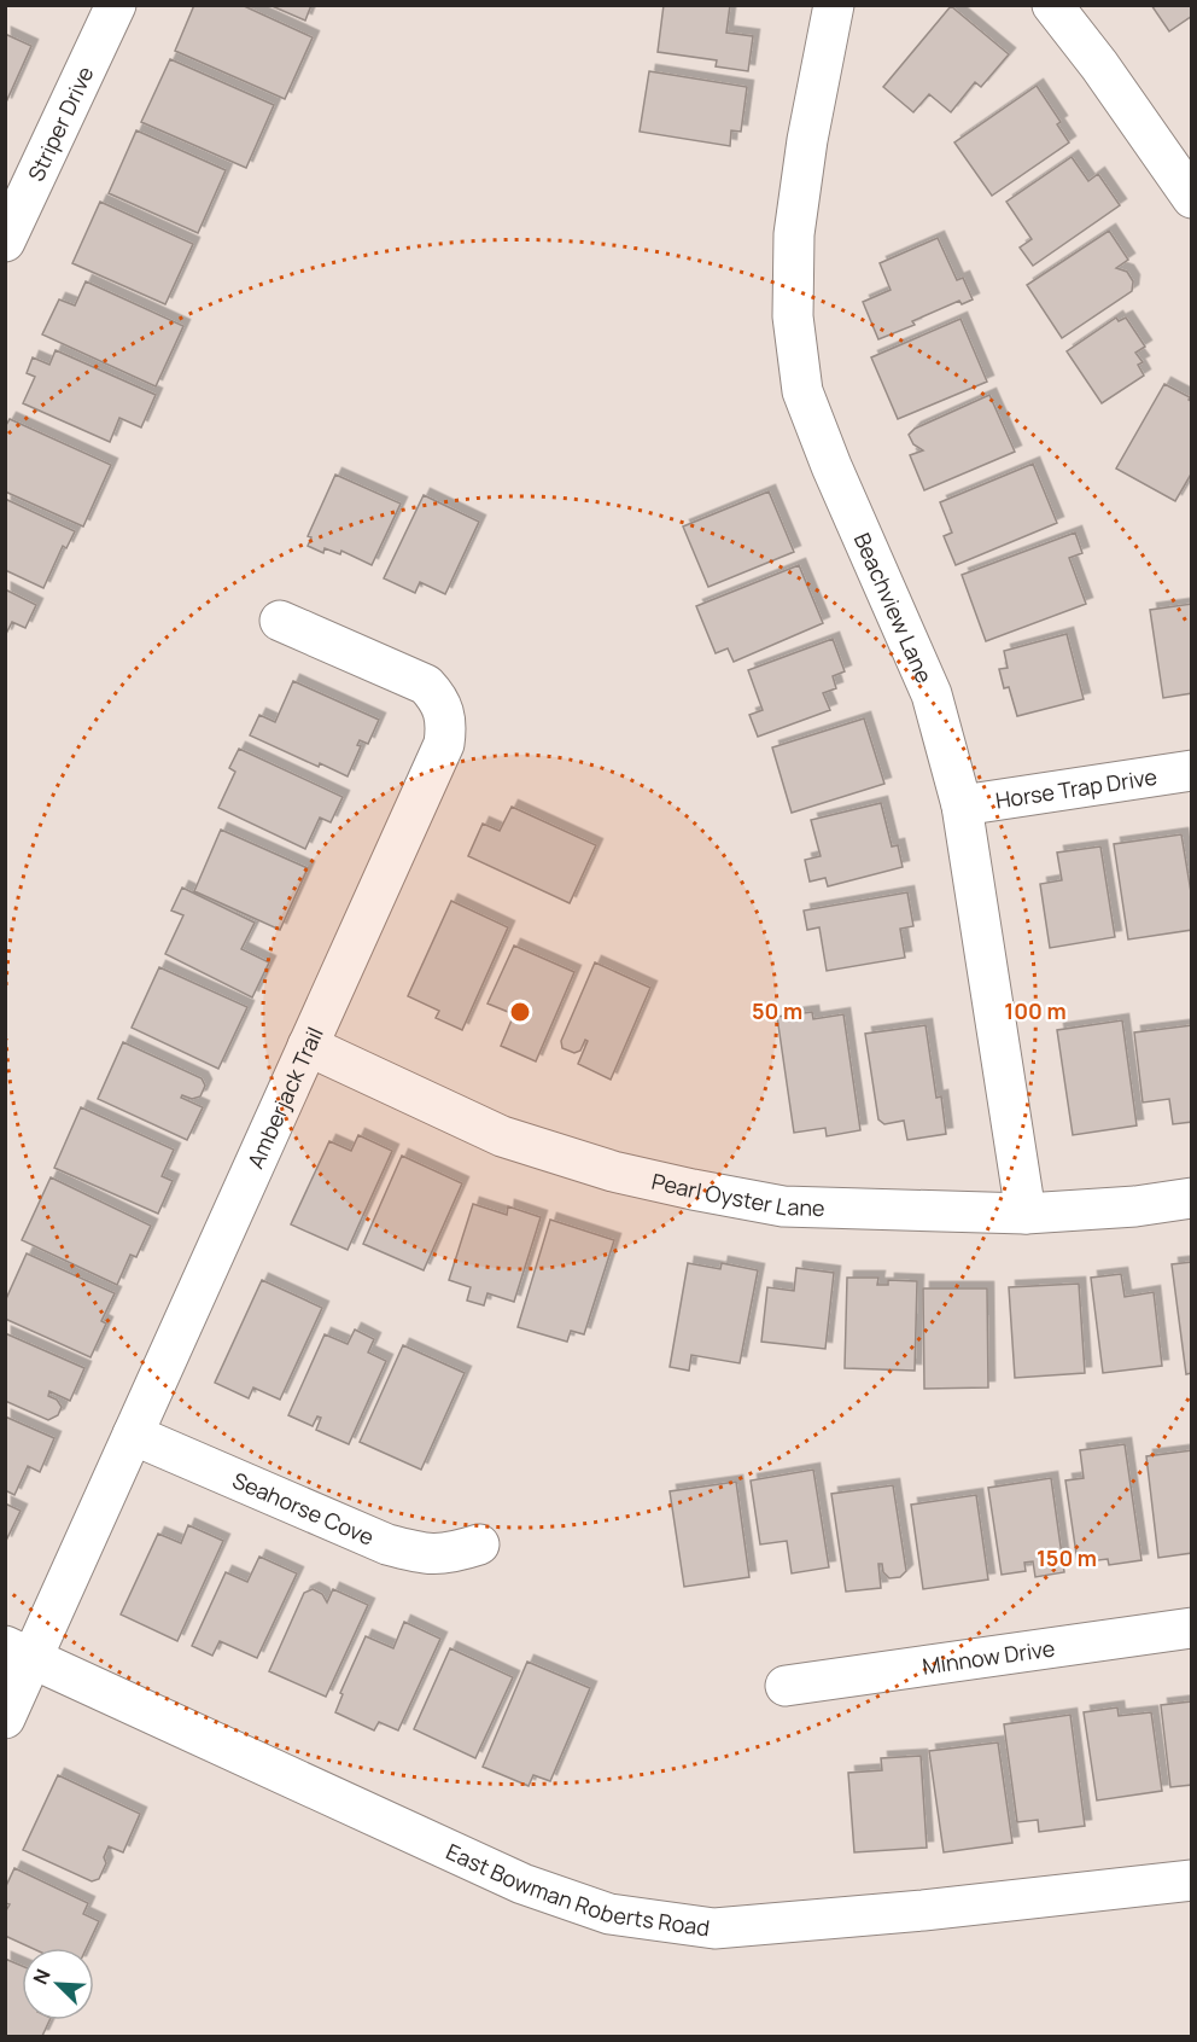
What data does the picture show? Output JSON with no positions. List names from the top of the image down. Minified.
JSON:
{"streets":{"street":["Striper Drive","Beachview Lane","Horse Trap Drive","Amberjack Trail","Pearl Oyster Lane","Seahorse Cove","Minnow Drive","East Bowman Roberts Road"]},"crossings":[["Beachview Lane","Horse Trap Drive"],["Beachview Lane","Pearl Oyster Lane"],["Amberjack Trail","Pearl Oyster Lane"],["Amberjack Trail","Seahorse Cove"],["Amberjack Trail","East Bowman Roberts Road"]],"north":"top left","rings":["50 m","100 m","150 m"]}
